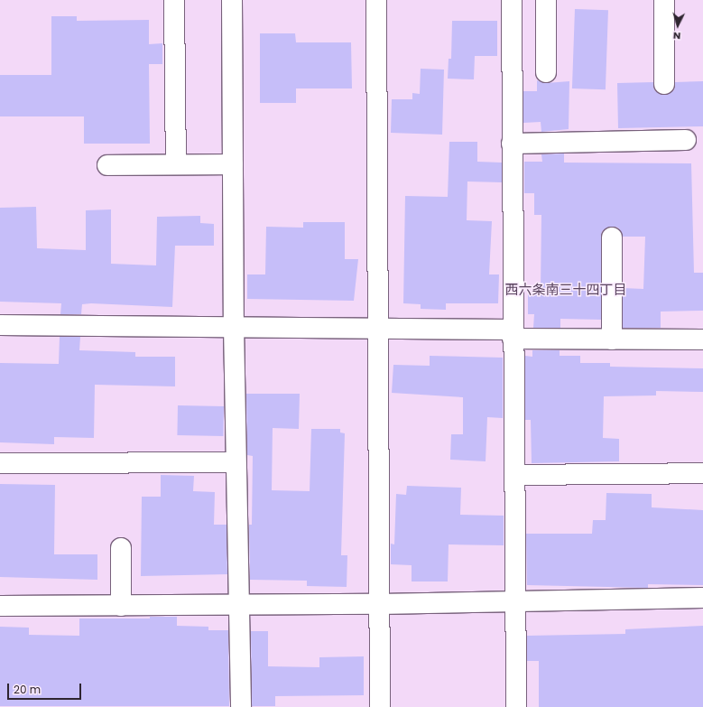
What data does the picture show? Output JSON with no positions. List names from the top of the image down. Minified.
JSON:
{"districts":["西六条南三十四丁目"],"scale_bar":"20 m","north":"bottom"}
